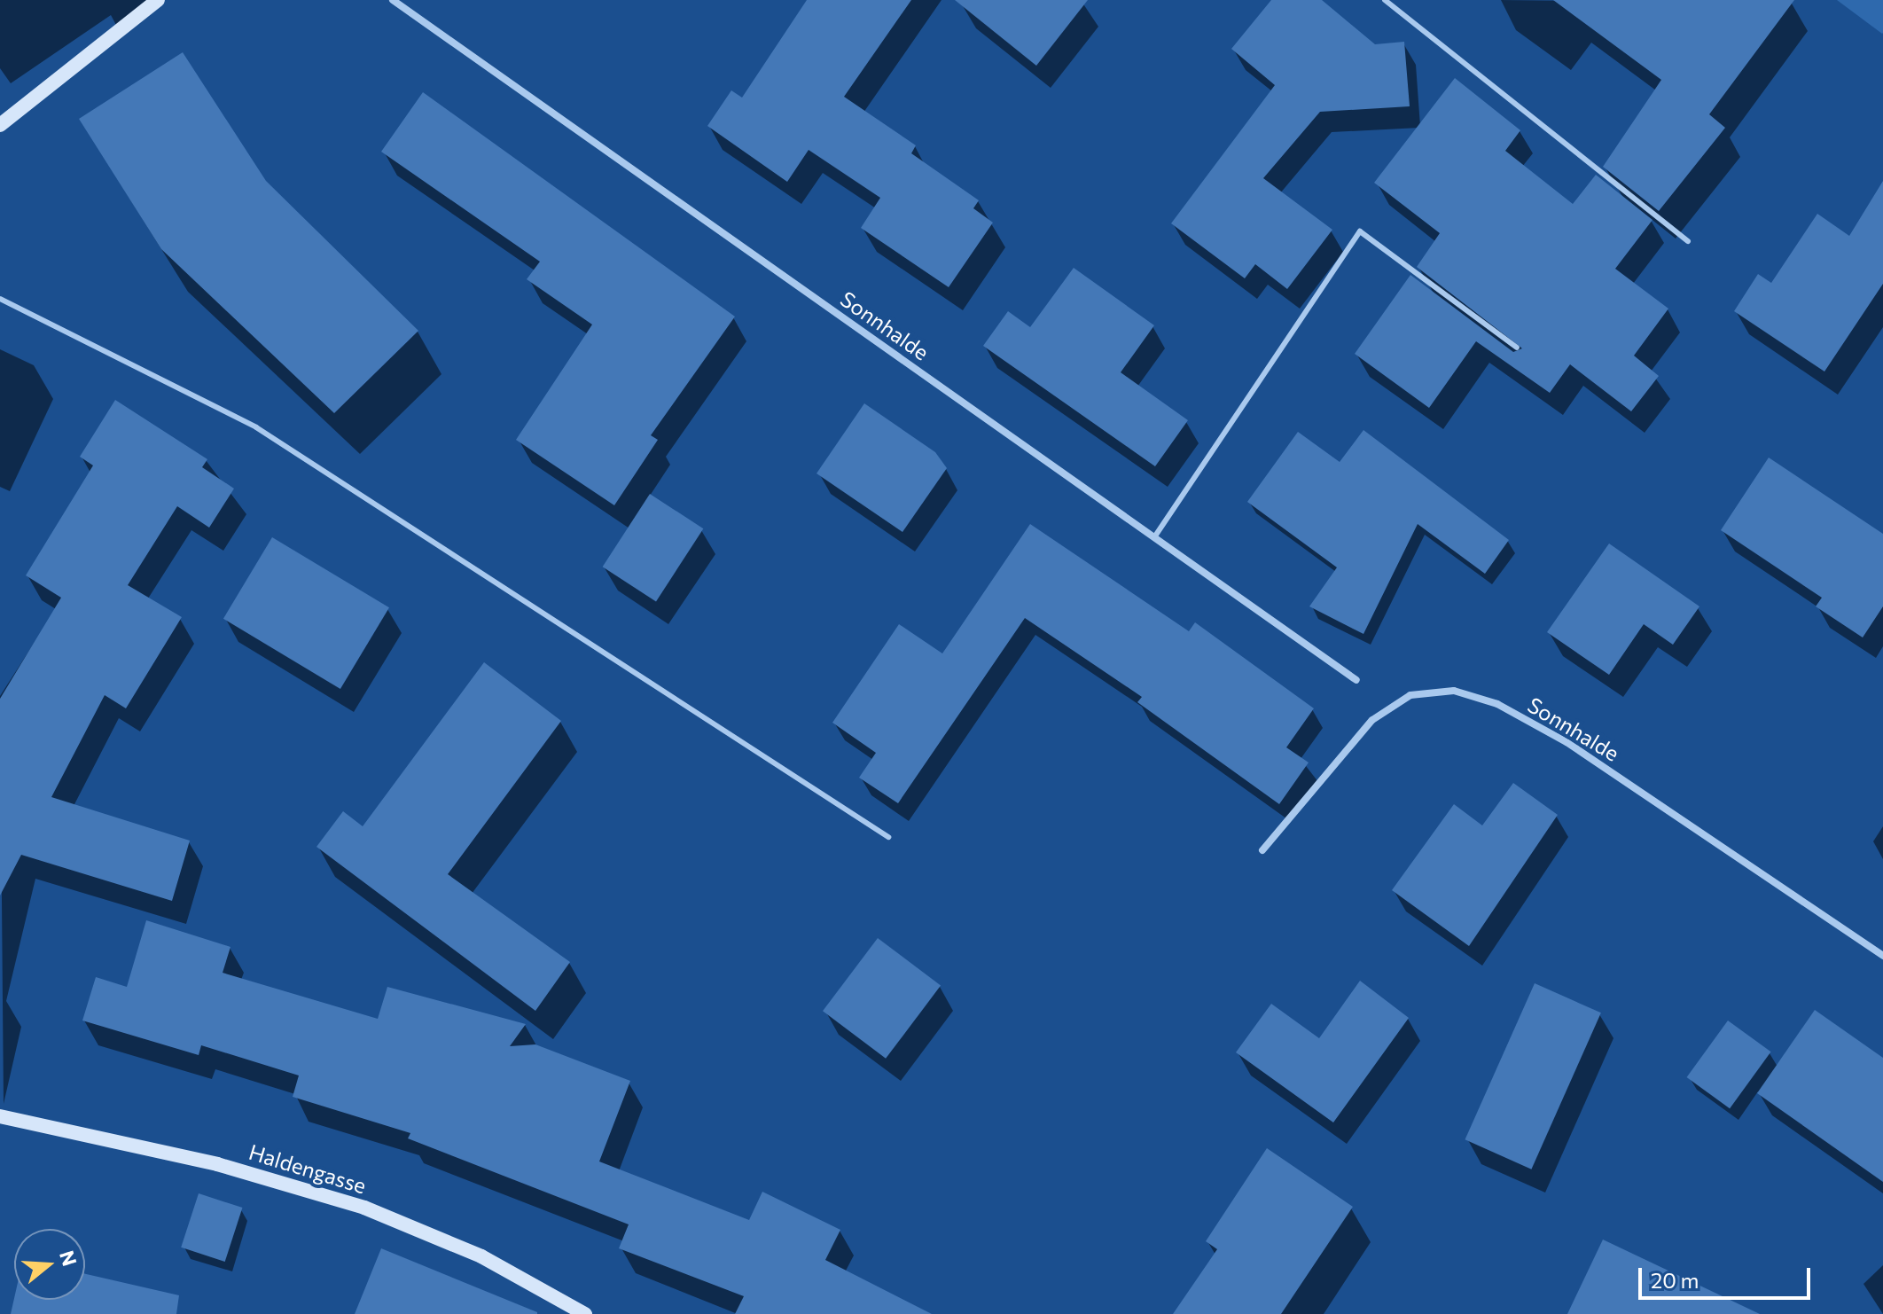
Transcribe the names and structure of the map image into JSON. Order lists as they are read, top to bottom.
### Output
{
  "streets": {
    "street": ["Sonnhalde", "Haldengasse"]
  },
  "scale_bar": "20 m",
  "north": "right"
}
